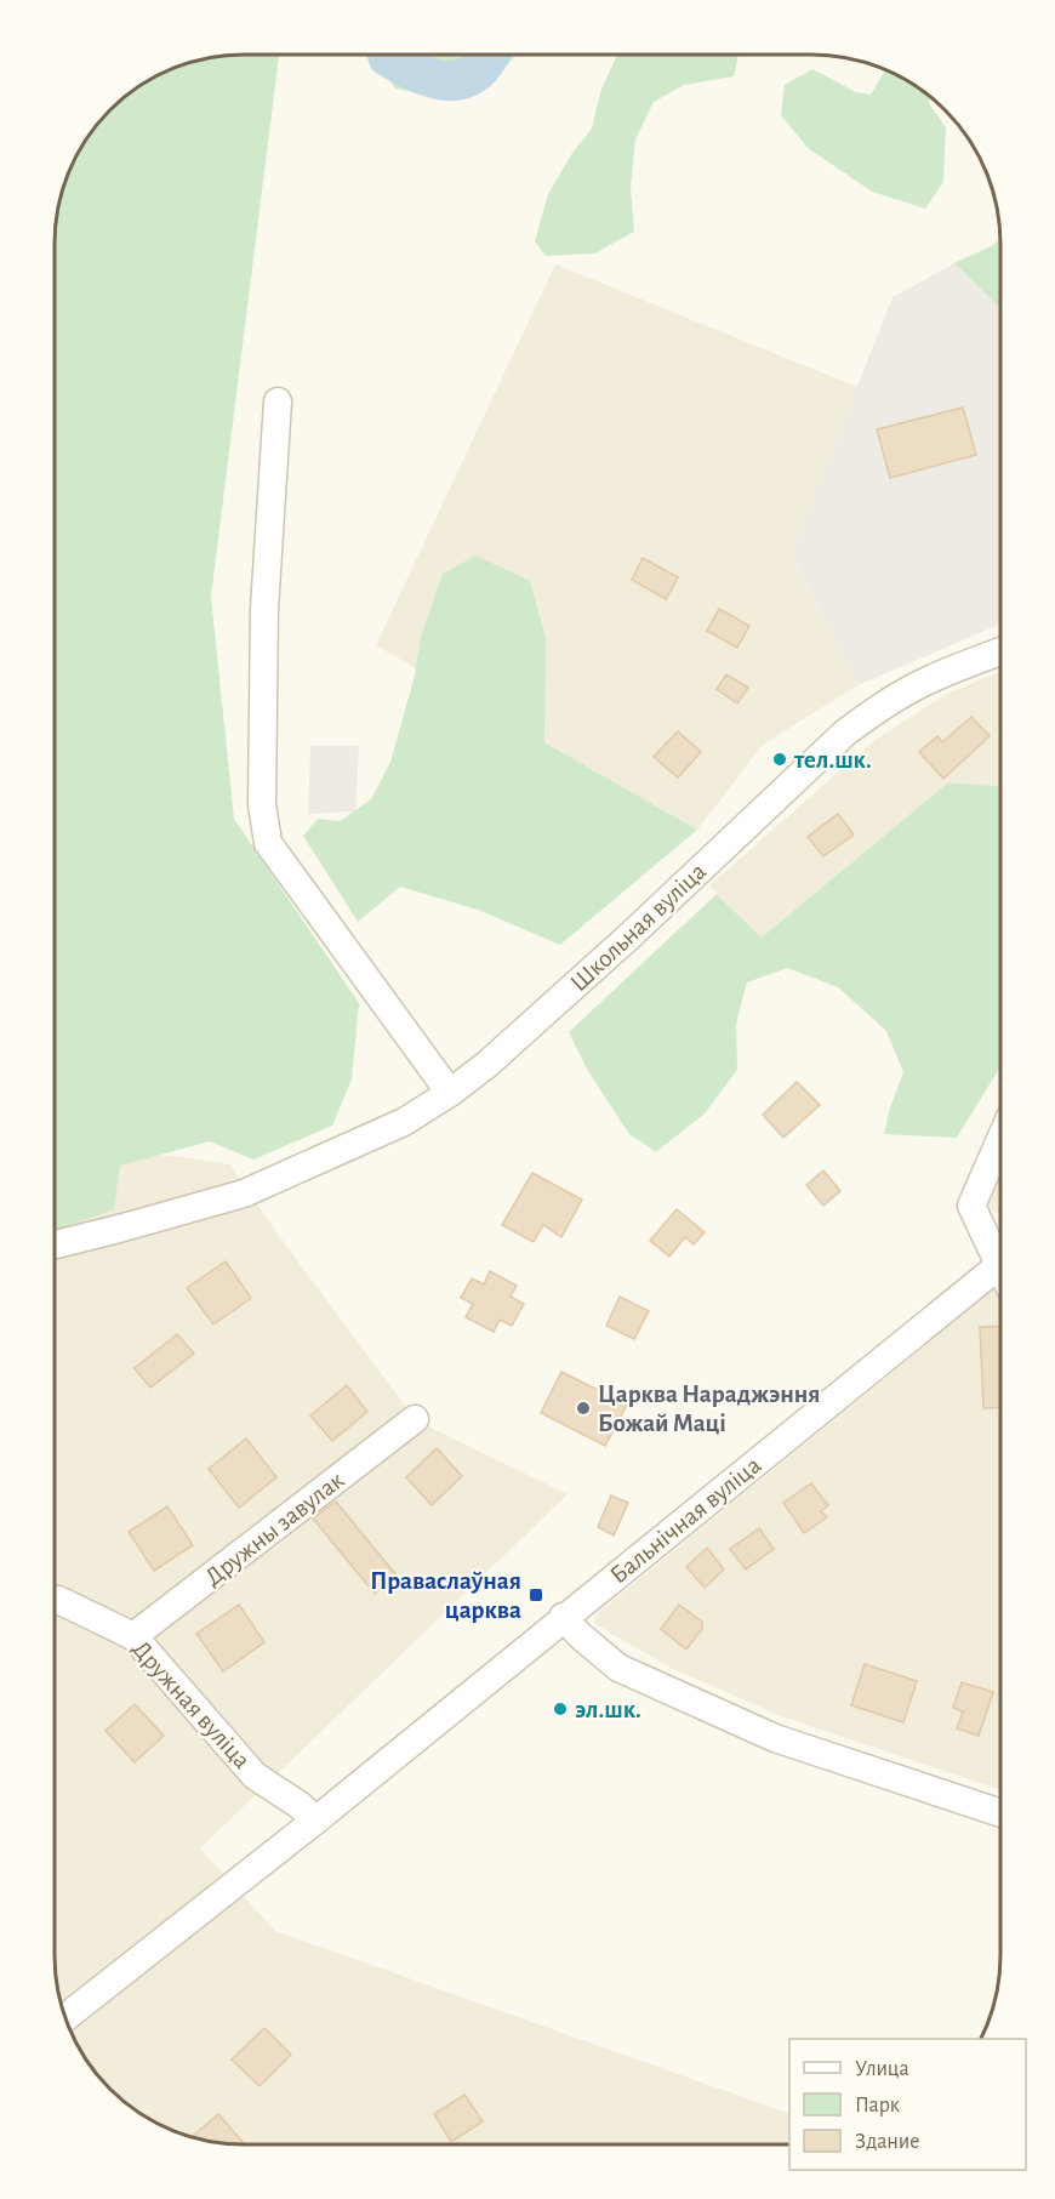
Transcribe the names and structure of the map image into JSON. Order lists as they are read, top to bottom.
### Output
{
  "streets": {
    "street": [
      "Школьная вуліца",
      "Бальнічная вуліца",
      "Дружны завулак",
      "Дружная вуліца"
    ]
  },
  "crossings": [
    ["Бальнічная вуліца", "Дружная вуліца"],
    ["Дружны завулак", "Дружная вуліца"]
  ],
  "places": {
    "other": ["тел.шк.", "Царква Нараджэння Божай Маці", "эл.шк."],
    "transit": ["Праваслаўная царква"]
  },
  "legend": ["Улица", "Парк", "Здание"]
}
